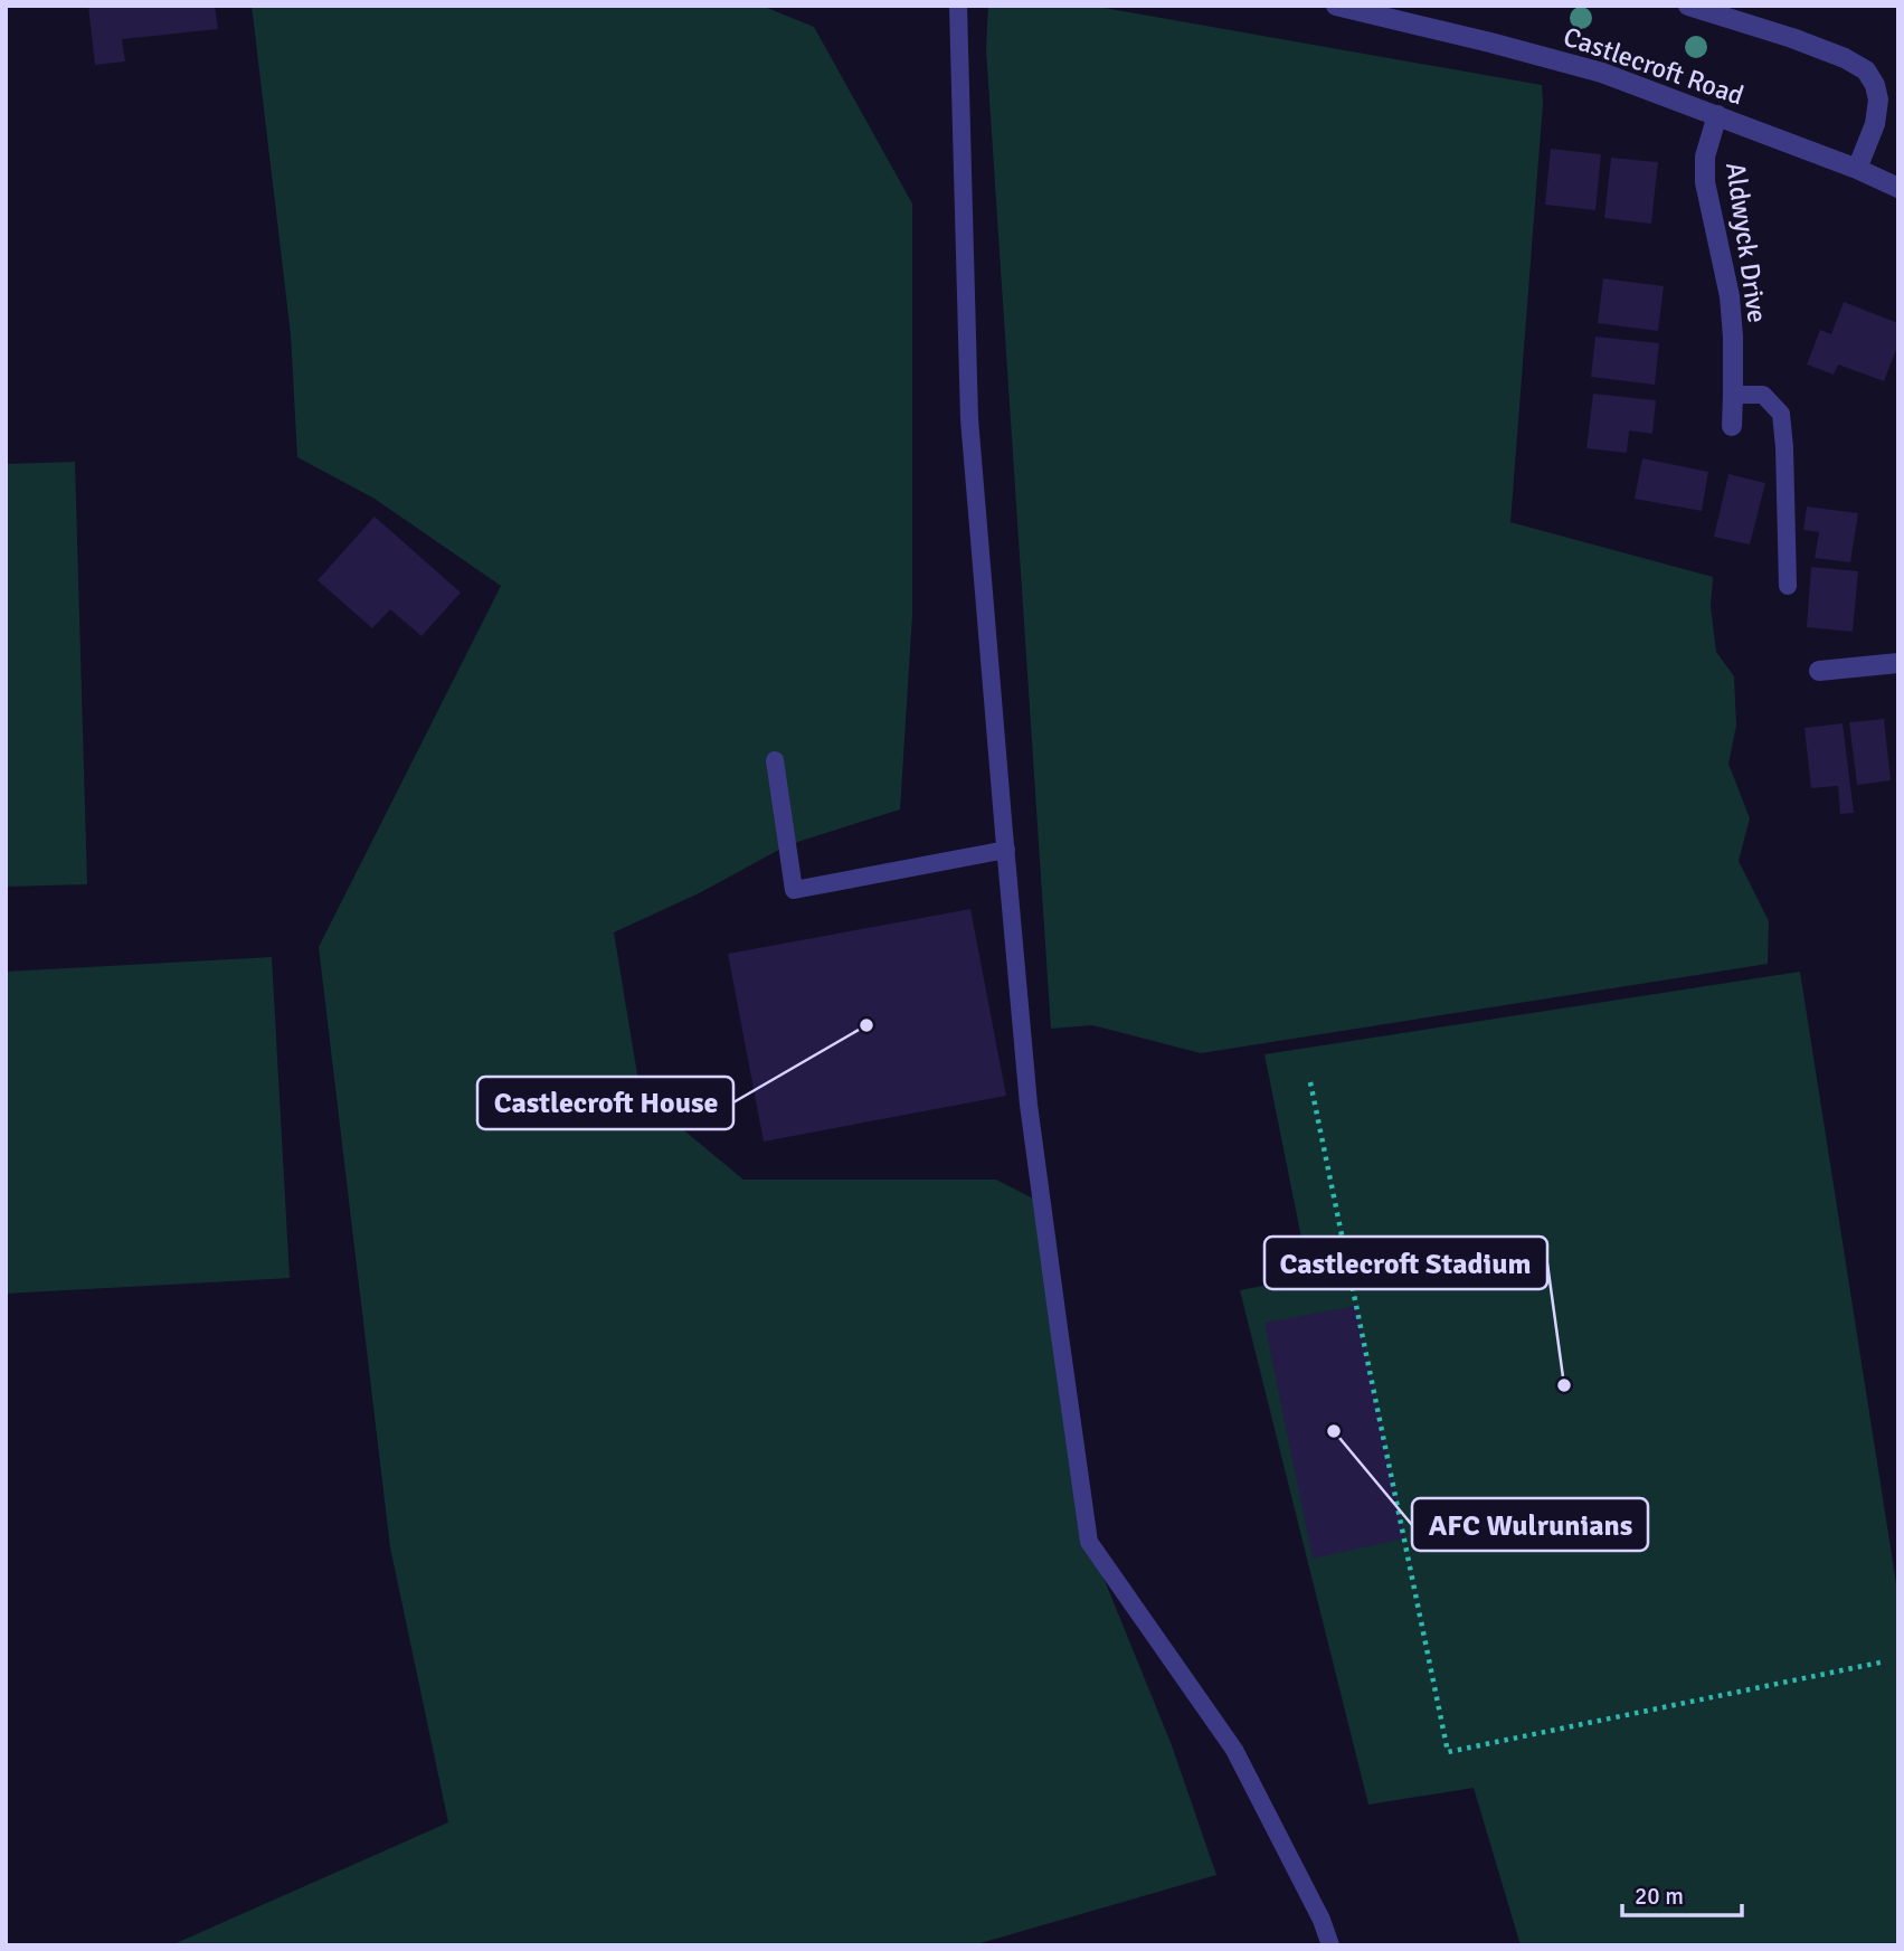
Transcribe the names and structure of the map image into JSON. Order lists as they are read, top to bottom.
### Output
{
  "streets": {
    "street": ["Castlecroft Road", "Aldwyck Drive"]
  },
  "crossings": [
    ["Castlecroft Road", "Aldwyck Drive"]
  ],
  "places": ["Castlecroft House", "Castlecroft Stadium", "AFC Wulrunians"],
  "scale_bar": "20 m"
}
